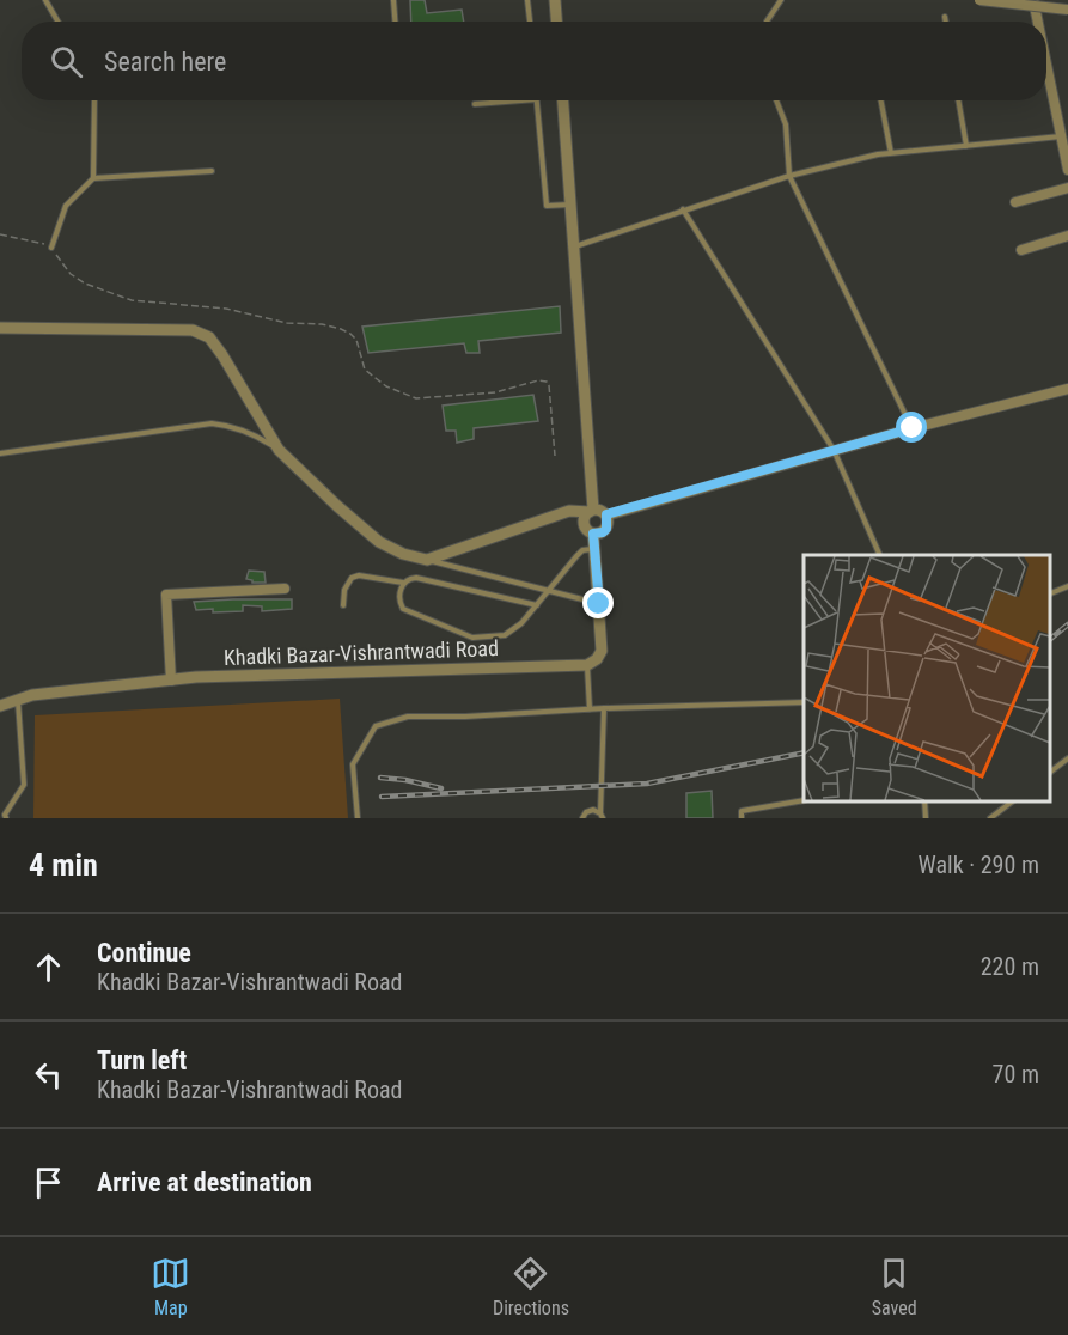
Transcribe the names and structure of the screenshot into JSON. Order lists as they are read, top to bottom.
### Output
{
  "streets": {
    "street": ["Khadki Bazar-Vishrantwadi Road"]
  },
  "page": {
    "search": "Search here",
    "heading": ["4 min", "Walk · 290 m"],
    "list": [
      ["Continue", "Khadki Bazar-Vishrantwadi Road", "220 m"],
      ["Turn left", "Khadki Bazar-Vishrantwadi Road", "70 m"],
      "Arrive at destination"
    ],
    "nav": ["Map", "Directions", "Saved"]
  }
}
